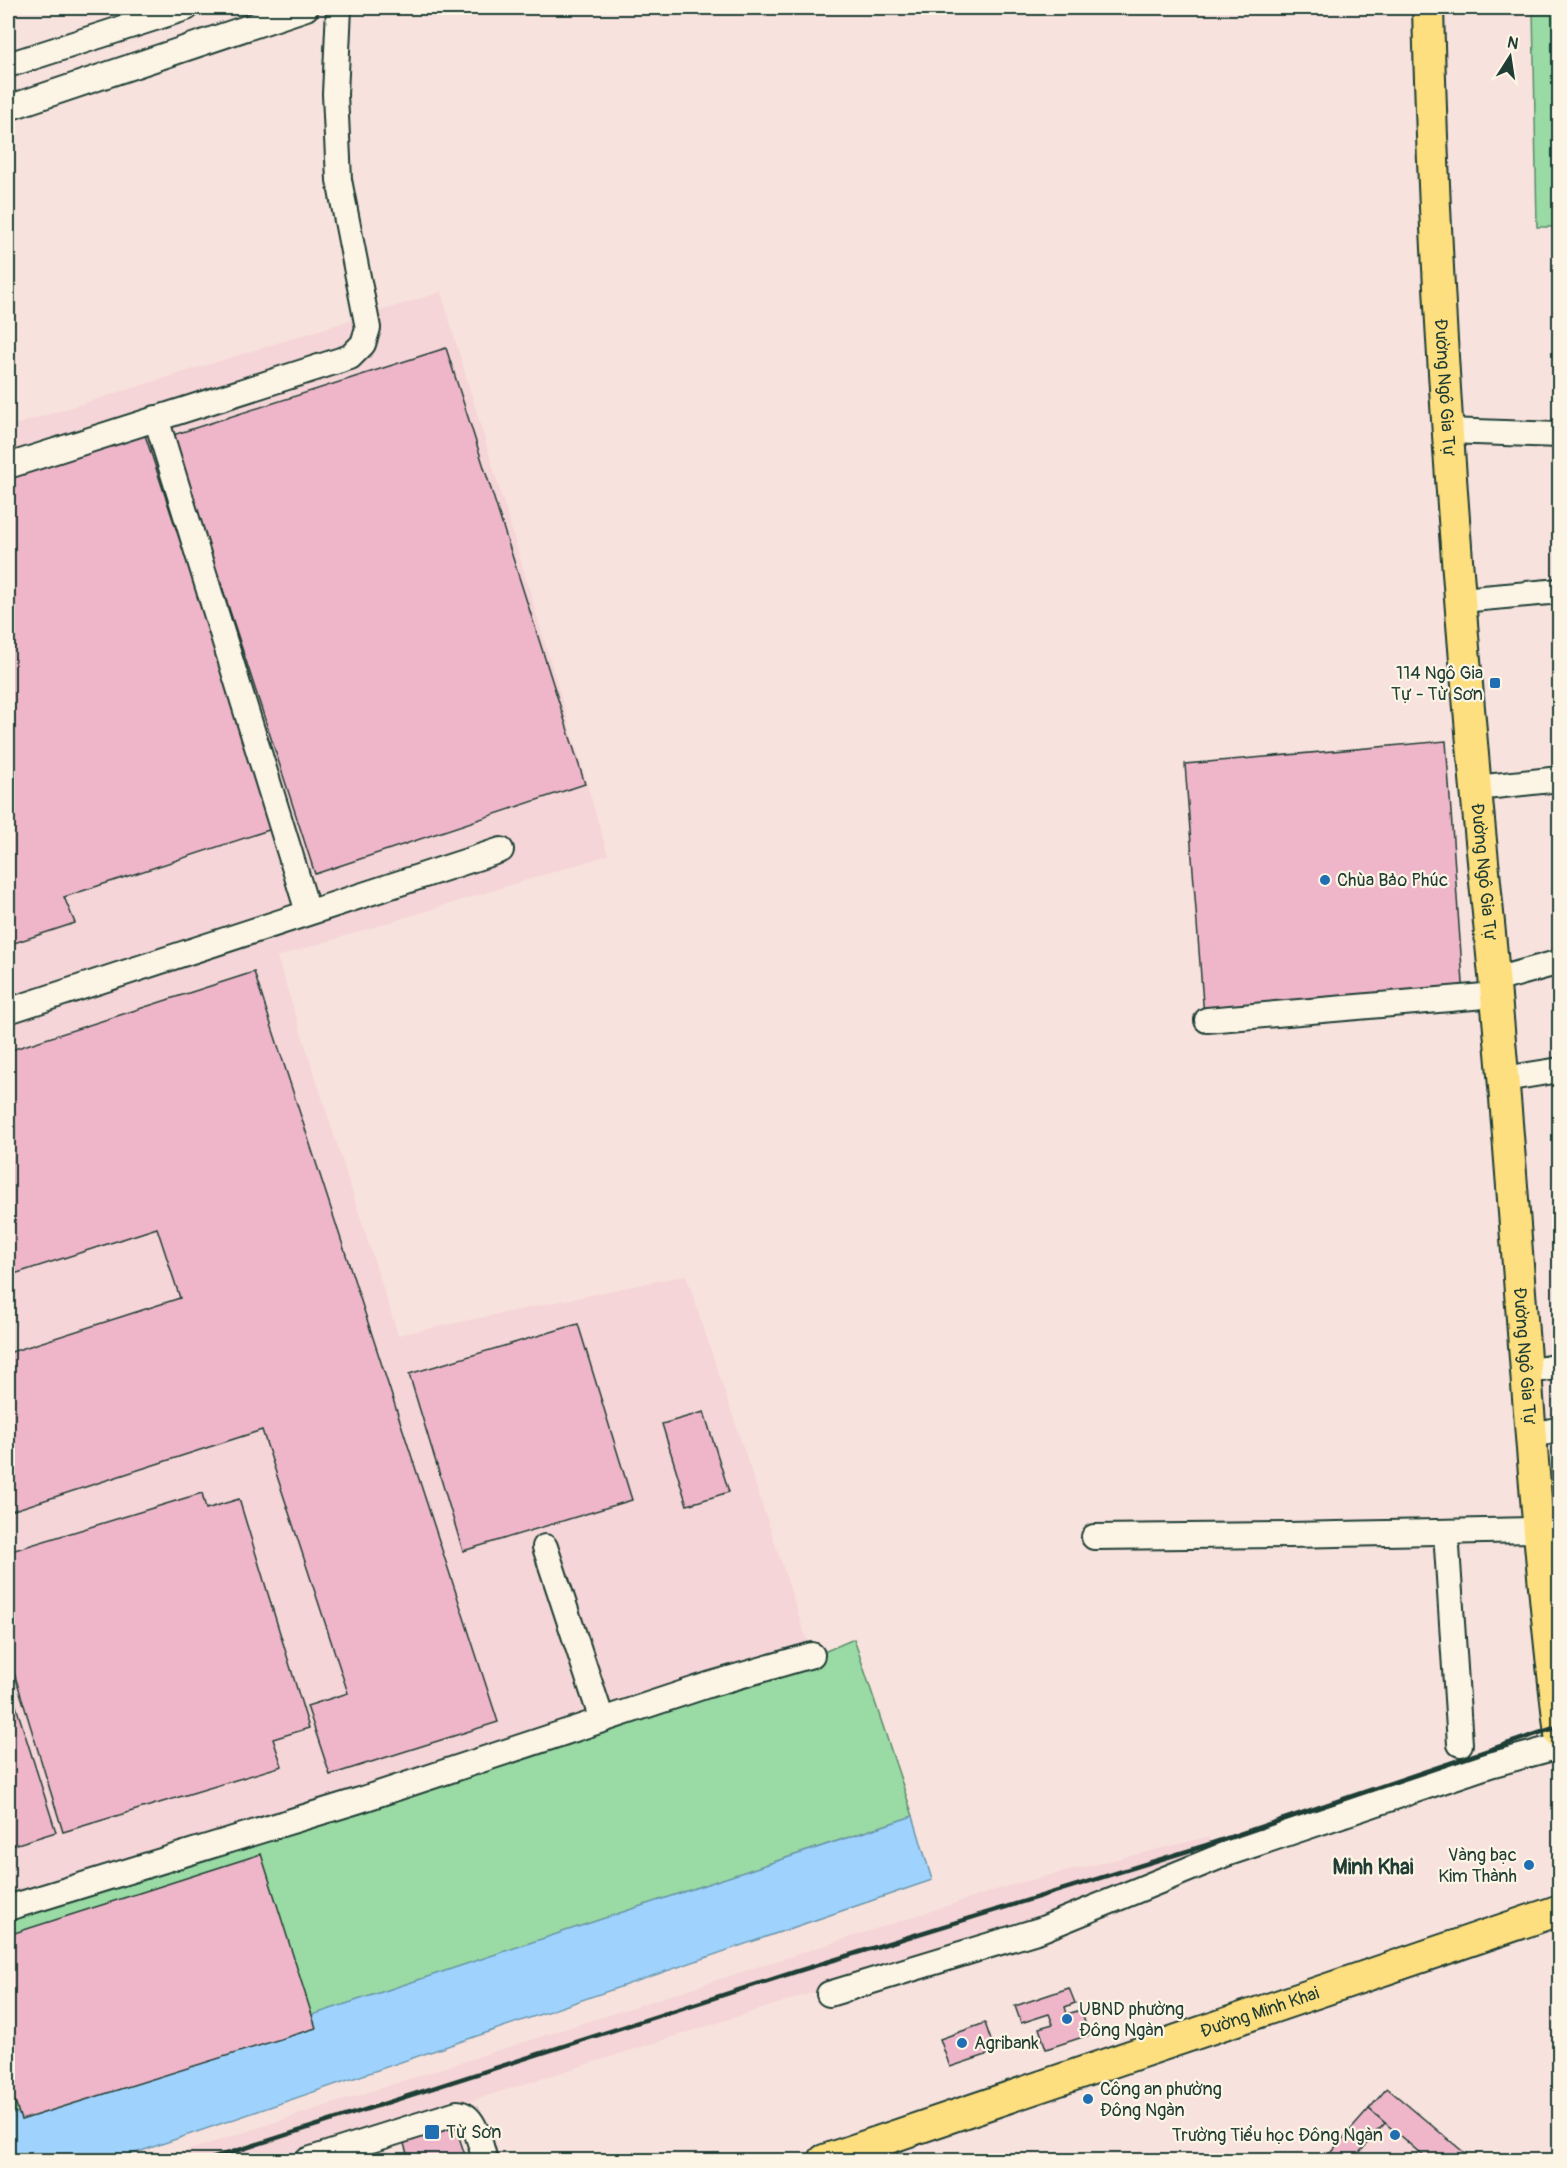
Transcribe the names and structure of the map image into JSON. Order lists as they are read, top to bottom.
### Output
{
  "streets": {
    "main road": ["Đường Ngô Gia Tự", "Đường Minh Khai"]
  },
  "districts": ["Minh Khai"],
  "places": {
    "transit": ["114 Ngô Gia Tự - Từ Sơn", "Từ Sơn"],
    "other": [
      "Chùa Bảo Phúc",
      "Vàng bạc Kim Thành",
      "UBND phường Đông Ngàn",
      "Agribank",
      "Công an phường Đông Ngàn",
      "Trường Tiểu học Đông Ngàn"
    ]
  },
  "north": "top"
}
